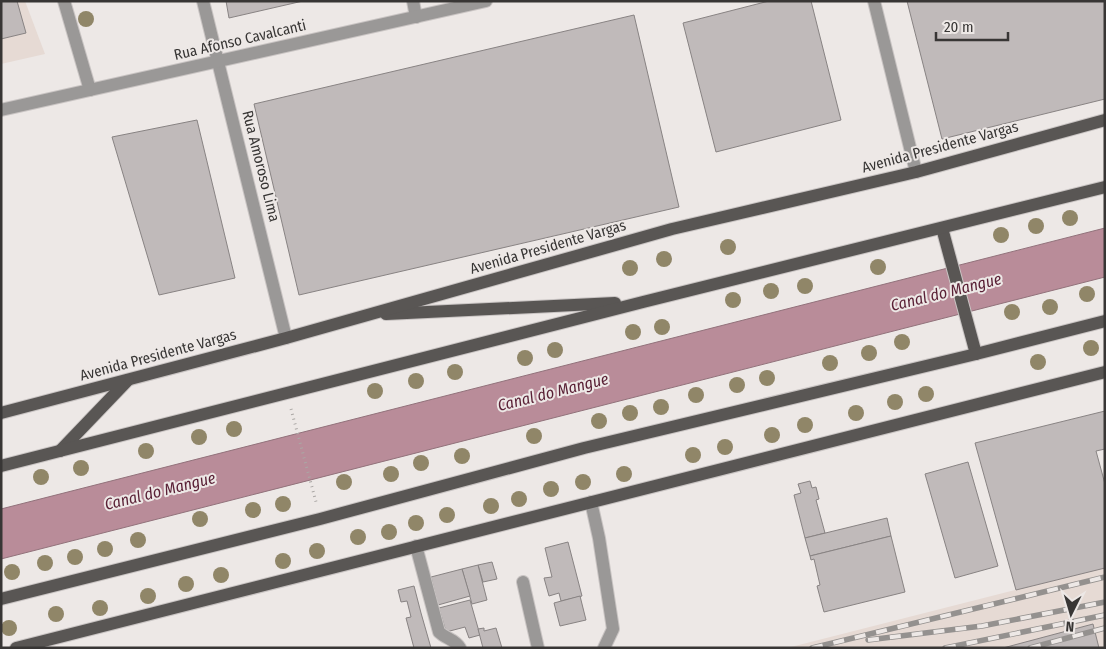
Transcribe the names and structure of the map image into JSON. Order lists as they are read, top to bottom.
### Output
{
  "streets": {
    "main road": ["Avenida Presidente Vargas"],
    "street": ["Rua Afonso Cavalcanti", "Rua Amoroso Lima"]
  },
  "crossings": [
    ["Rua Afonso Cavalcanti", "Rua Amoroso Lima"],
    ["Avenida Presidente Vargas", "Rua Amoroso Lima"]
  ],
  "water": ["Canal do Mangue"],
  "scale_bar": "20 m",
  "north": "bottom"
}
